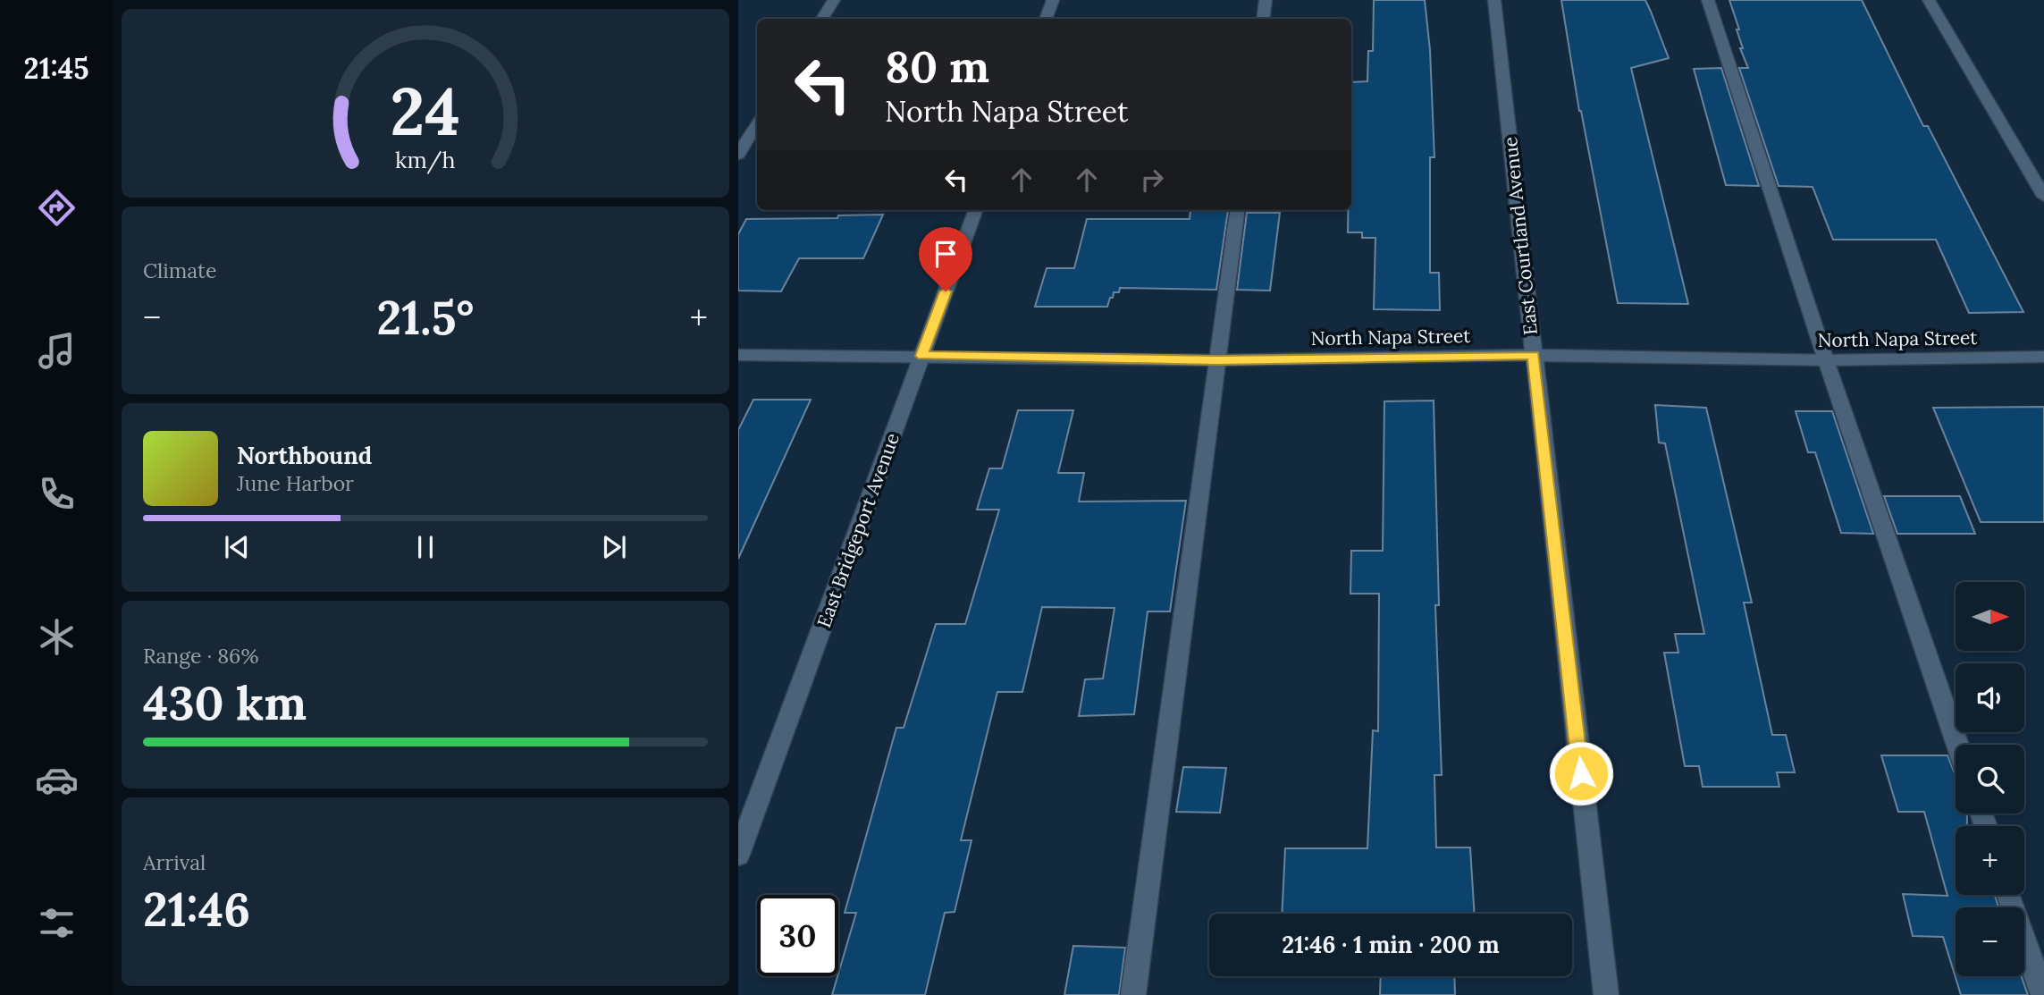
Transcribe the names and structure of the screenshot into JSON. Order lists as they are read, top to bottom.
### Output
{
  "streets": {
    "street": ["East Courtland Avenue", "North Napa Street", "East Bridgeport Avenue"]
  },
  "crossings": [
    ["East Courtland Avenue", "North Napa Street"],
    ["North Napa Street", "East Bridgeport Avenue"]
  ],
  "north": "right",
  "page": {
    "tabs": "21:45",
    "turn": ["80 m", "North Napa Street"],
    "tile": [
      "Climate",
      ["Range · 86%", "430 km"],
      ["Arrival", "21:46"]
    ],
    "heat": ["−", "21.5°", "+"],
    "song": ["Northbound", "June Harbor"],
    "map_buttons": ["+", "−"],
    "limit": "30",
    "trip": "21:46 · 1 min · 200 m",
    "gauge": ["24", "km/h"]
  }
}
